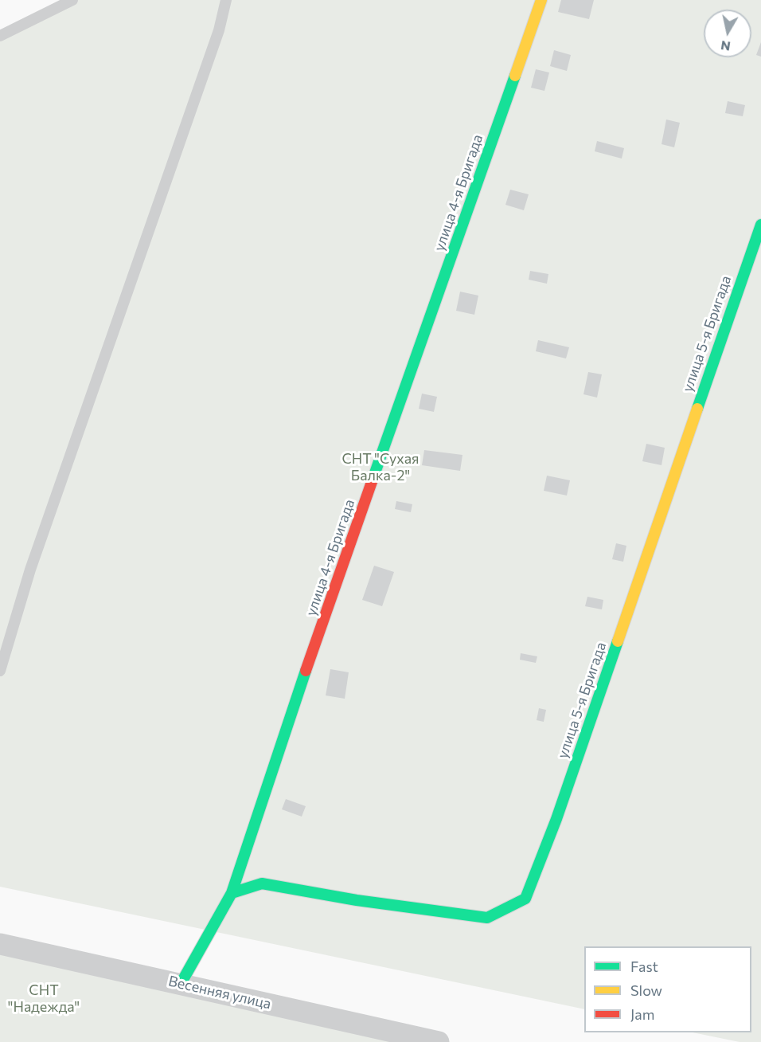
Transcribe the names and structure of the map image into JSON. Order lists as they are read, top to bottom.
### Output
{
  "streets": {
    "street": ["улица 4-я Бригада", "улица 5-я Бригада", "Весенняя улица"]
  },
  "crossings": [
    ["улица 4-я Бригада", "улица 5-я Бригада"],
    ["улица 4-я Бригада", "Весенняя улица"]
  ],
  "parks": ["СНТ \"Сухая Балка-2\"", "СНТ \"Надежда\""],
  "legend": ["Fast", "Slow", "Jam"],
  "north": "bottom"
}
